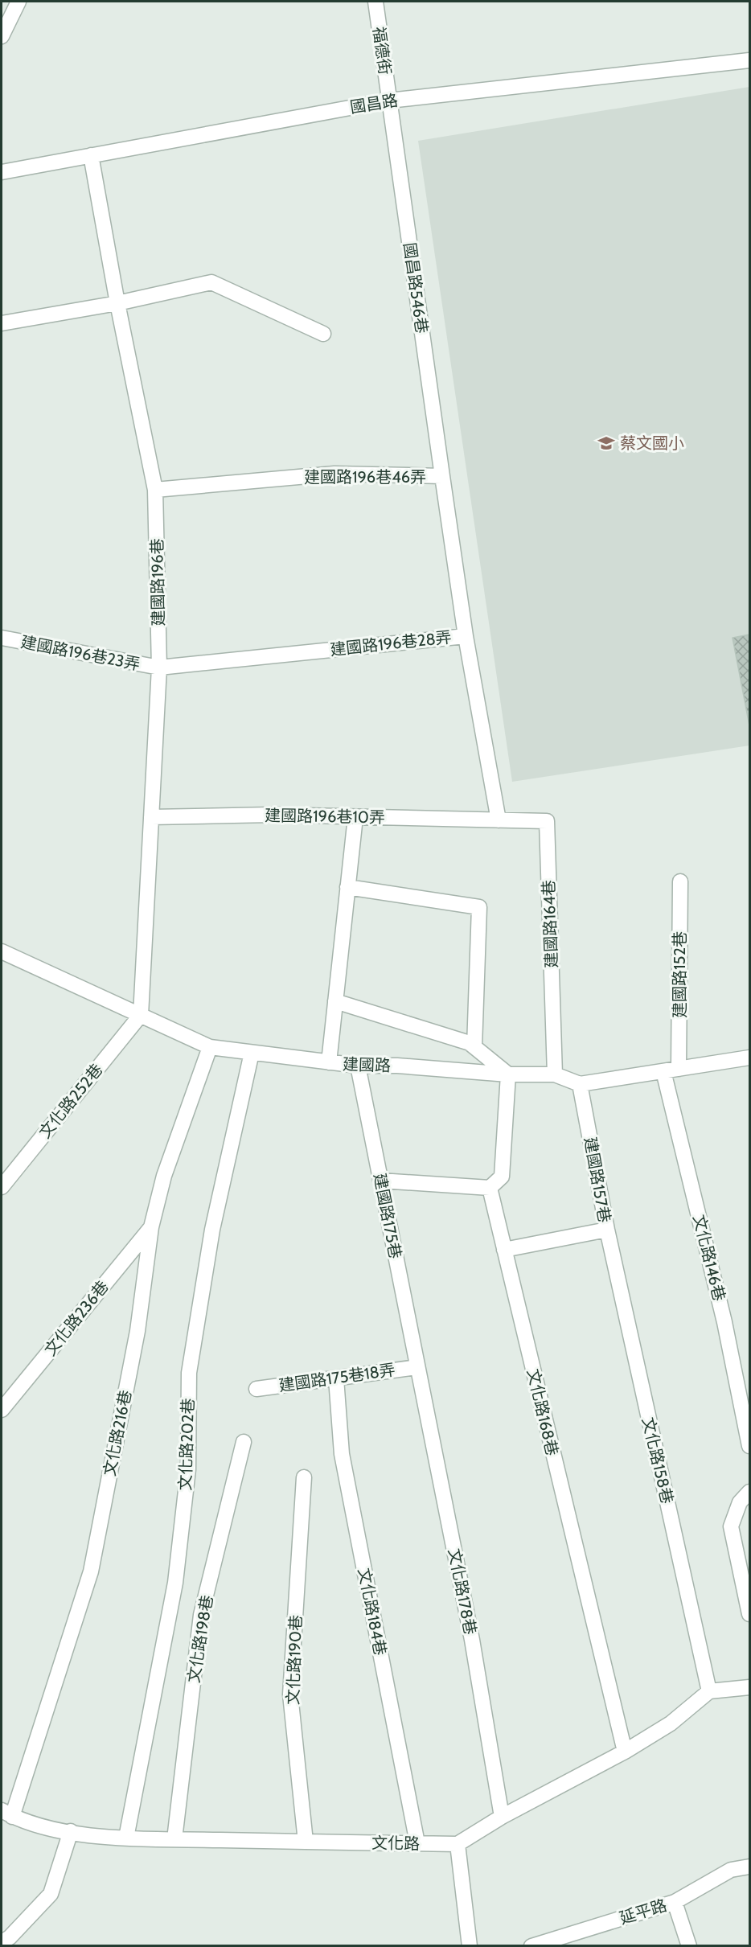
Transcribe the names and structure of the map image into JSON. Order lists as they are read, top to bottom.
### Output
{
  "streets": {
    "street": [
      "福德街",
      "國昌路",
      "國昌路546巷",
      "建國路196巷46弄",
      "建國路196巷",
      "建國路196巷28弄",
      "建國路196巷23弄",
      "建國路196巷10弄",
      "建國路164巷",
      "建國路152巷",
      "建國路",
      "文化路252巷",
      "建國路157巷",
      "建國路175巷",
      "文化路146巷",
      "文化路236巷",
      "建國路175巷18弄",
      "文化路168巷",
      "文化路216巷",
      "文化路202巷",
      "文化路158巷",
      "文化路178巷",
      "文化路184巷",
      "文化路198巷",
      "文化路190巷",
      "文化路",
      "延平路"
    ]
  },
  "crossings": [
    ["福德街", "國昌路"],
    ["福德街", "國昌路546巷"],
    ["國昌路", "國昌路546巷"],
    ["國昌路", "建國路196巷"],
    ["國昌路546巷", "建國路196巷46弄"],
    ["建國路196巷46弄", "建國路196巷"],
    ["建國路196巷46弄", "建國路196巷28弄"],
    ["建國路196巷", "建國路196巷28弄"],
    ["建國路196巷", "建國路196巷23弄"],
    ["建國路196巷", "建國路196巷10弄"],
    ["建國路196巷", "建國路"],
    ["建國路196巷", "文化路252巷"],
    ["建國路196巷28弄", "建國路196巷23弄"],
    ["建國路196巷28弄", "建國路196巷10弄"],
    ["建國路196巷28弄", "建國路164巷"],
    ["建國路196巷10弄", "建國路164巷"],
    ["建國路164巷", "建國路"],
    ["建國路152巷", "建國路"],
    ["建國路", "文化路252巷"],
    ["建國路", "建國路157巷"],
    ["建國路", "建國路175巷"],
    ["建國路", "文化路146巷"],
    ["建國路", "文化路216巷"],
    ["建國路", "文化路202巷"],
    ["建國路157巷", "文化路168巷"],
    ["建國路157巷", "文化路158巷"],
    ["建國路175巷", "建國路175巷18弄"],
    ["建國路175巷", "文化路178巷"],
    ["文化路236巷", "文化路216巷"],
    ["建國路175巷18弄", "文化路178巷"],
    ["建國路175巷18弄", "文化路184巷"],
    ["文化路216巷", "文化路"],
    ["文化路202巷", "文化路"],
    ["文化路184巷", "文化路"],
    ["文化路198巷", "文化路"],
    ["文化路190巷", "文化路"]
  ],
  "places": {
    "school or university": ["蔡文國小"]
  }
}
